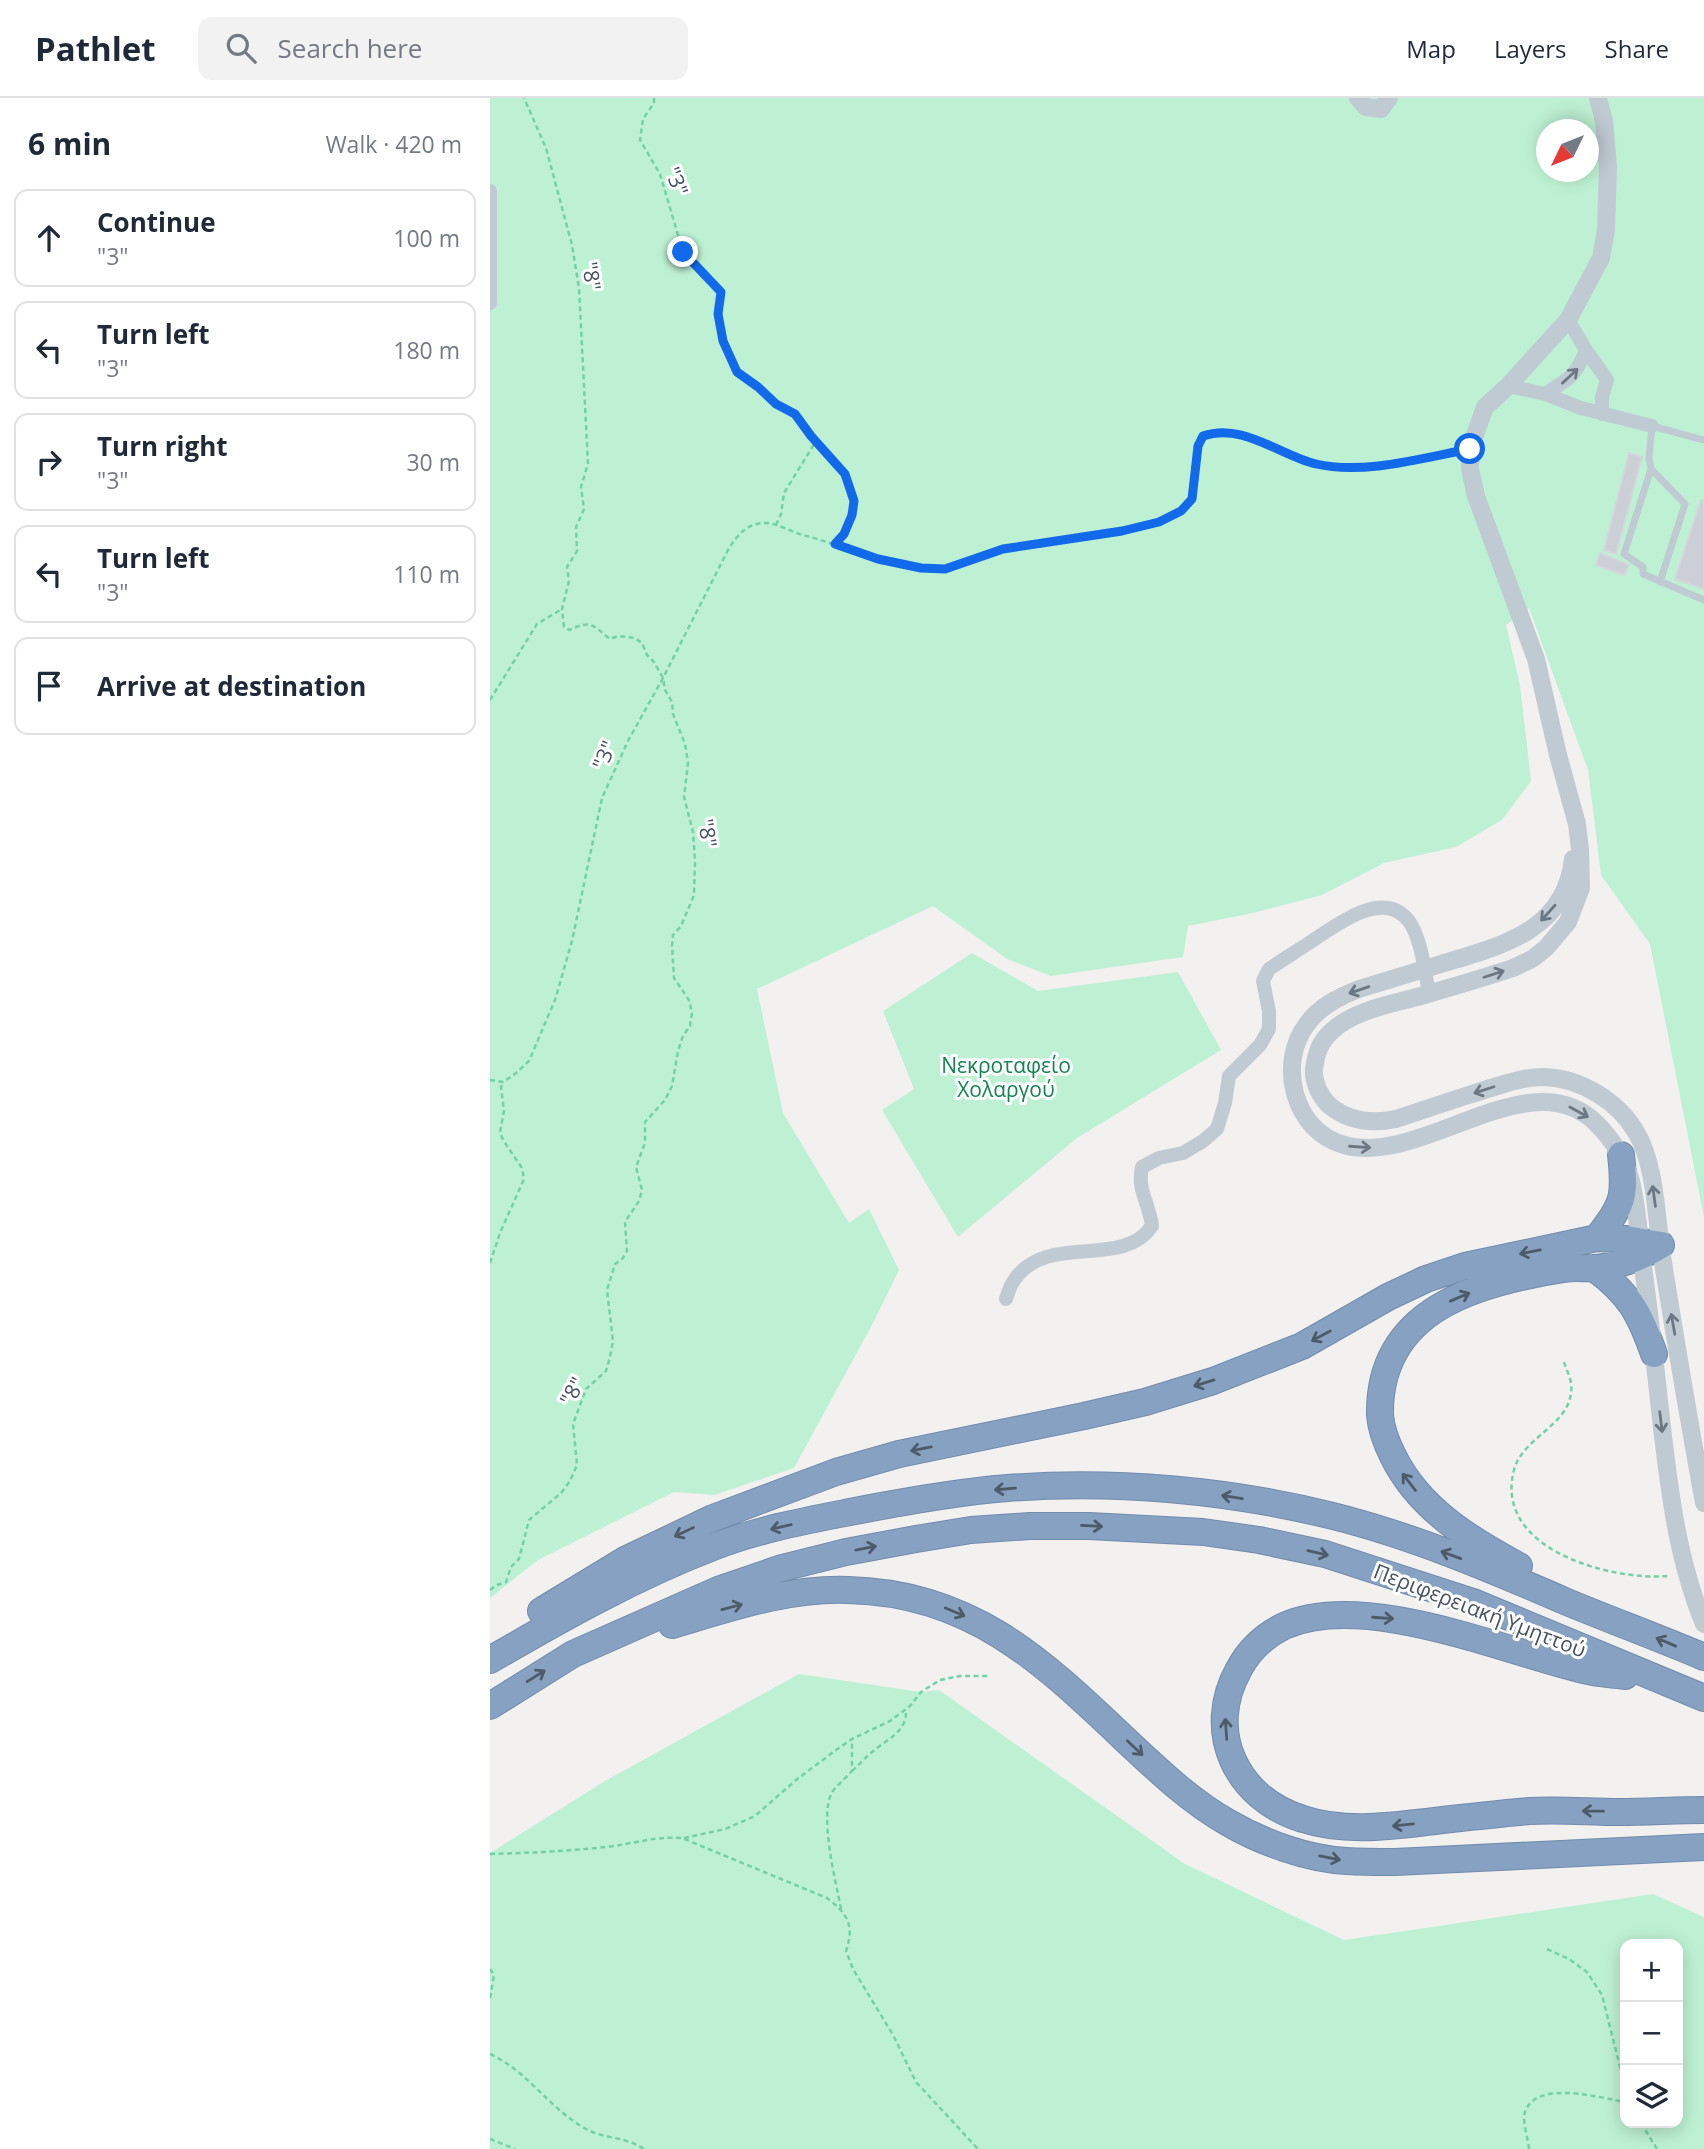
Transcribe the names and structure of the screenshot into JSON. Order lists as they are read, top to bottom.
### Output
{
  "streets": {
    "highway": ["Περιφερειακή Υμηττού"],
    "path": ["\"3\"", "\"8\""]
  },
  "crossings": [
    ["\"3\"", "\"8\""]
  ],
  "parks": ["Νεκροταφείο Χολαργού"],
  "north": "bottom left",
  "page": {
    "header": "Pathlet",
    "search": "Search here",
    "nav": ["Map", "Layers", "Share"],
    "heading": ["6 min", "Walk · 420 m"],
    "list": [
      ["Continue", "\"3\"", "100 m"],
      ["Turn left", "\"3\"", "180 m"],
      ["Turn right", "\"3\"", "30 m"],
      ["Turn left", "\"3\"", "110 m"],
      "Arrive at destination"
    ],
    "map_buttons": ["+", "−"]
  }
}
